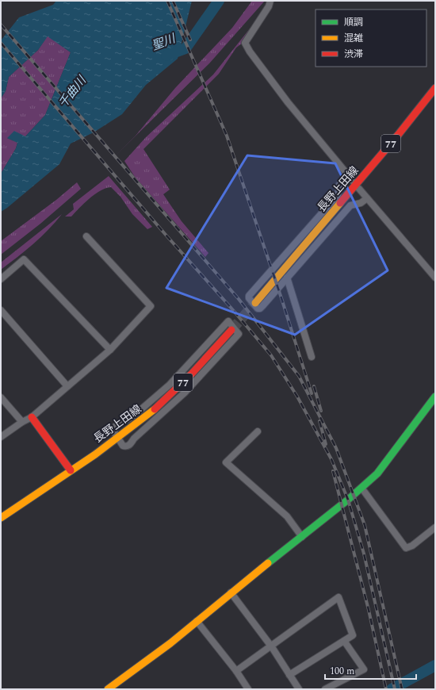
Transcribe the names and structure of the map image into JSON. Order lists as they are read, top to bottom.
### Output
{
  "streets": {
    "main road": ["77", "長野上田線"]
  },
  "water": ["聖川", "千曲川"],
  "legend": ["順調", "混雑", "渋滞"],
  "scale_bar": "100 m"
}
